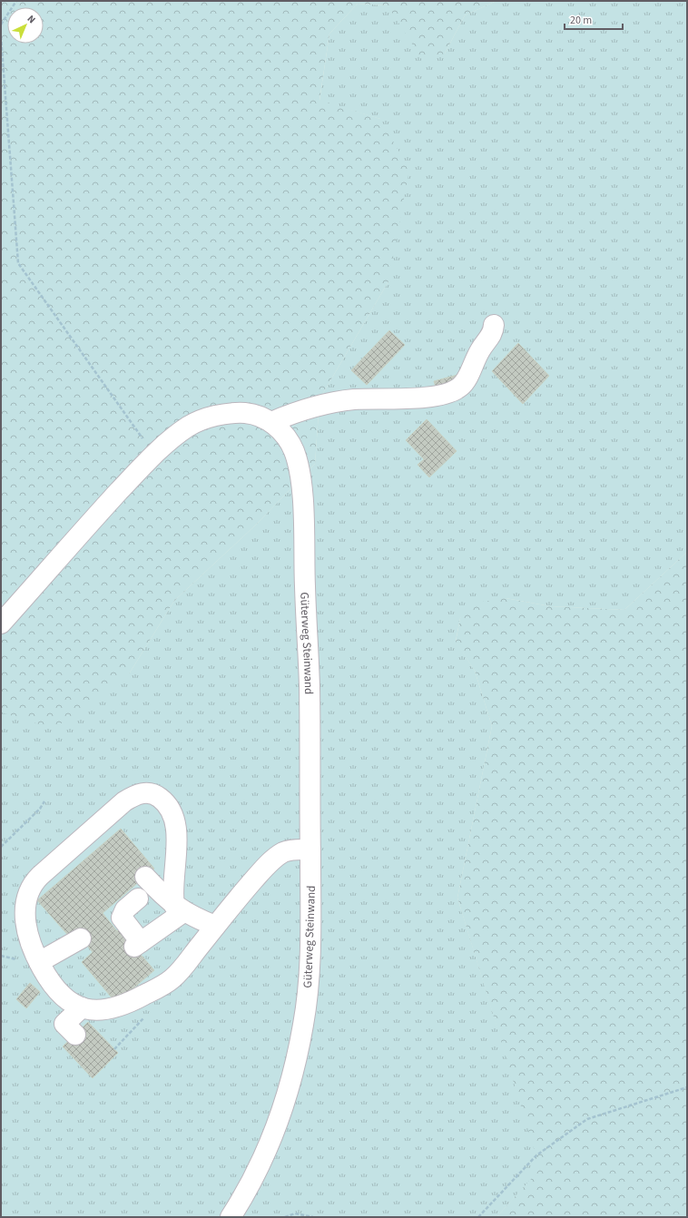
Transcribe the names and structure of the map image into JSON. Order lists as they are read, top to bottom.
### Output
{
  "streets": {
    "street": ["Güterweg Steinwand"]
  },
  "scale_bar": "20 m",
  "north": "top right"
}
